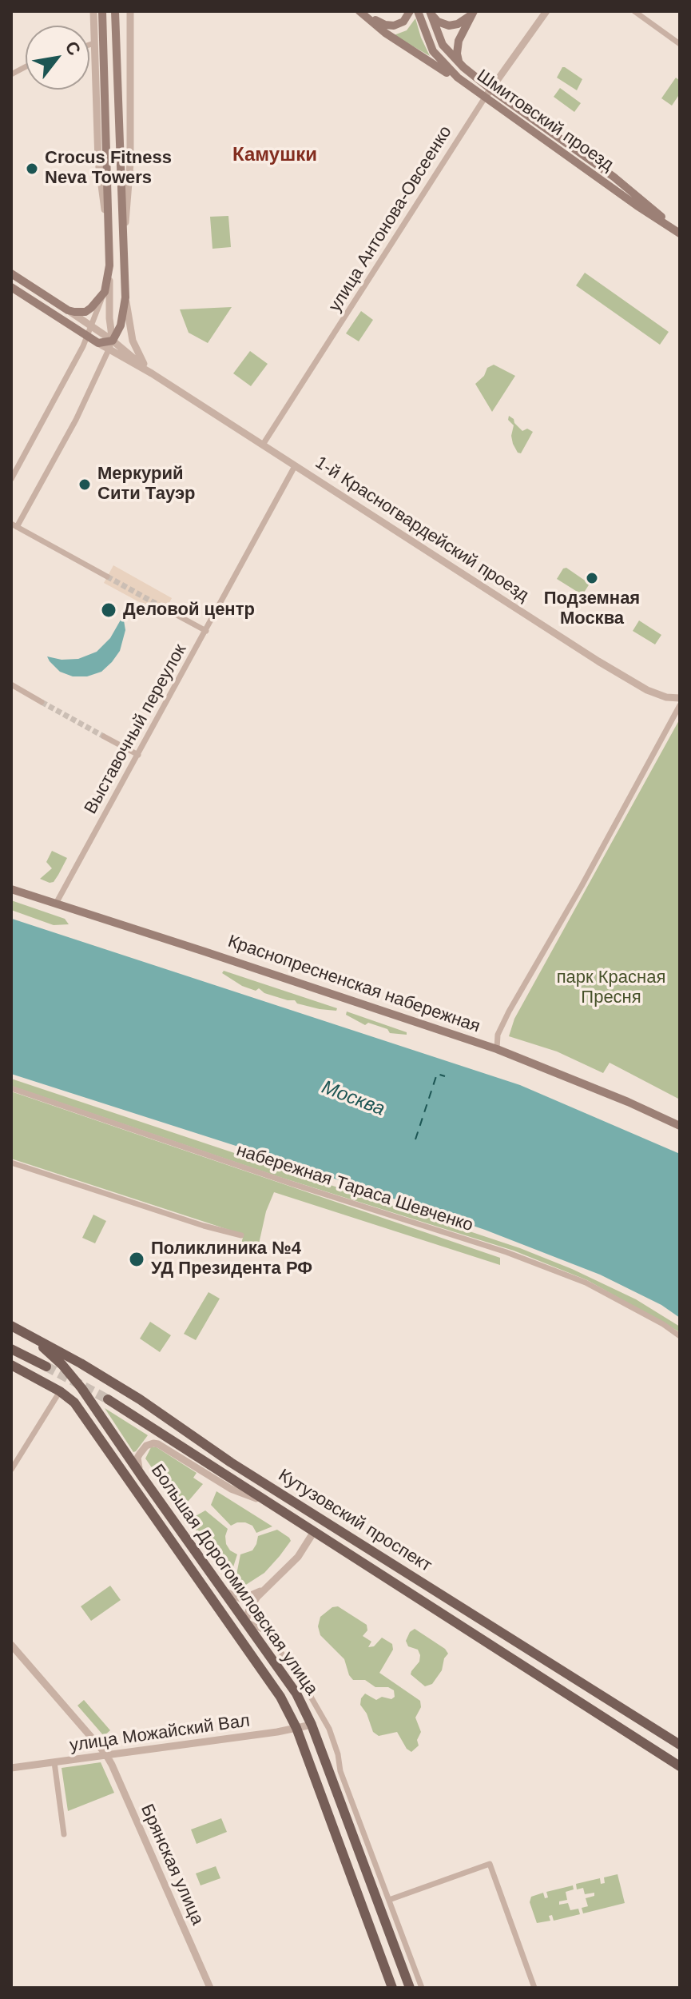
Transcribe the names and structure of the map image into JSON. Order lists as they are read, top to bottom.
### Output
{
  "streets": {
    "main road": [
      "Шмитовский проезд",
      "1-й Красногвардейский проезд",
      "Краснопресненская набережная",
      "Кутузовский проспект",
      "Большая Дорогомиловская улица"
    ],
    "street": [
      "улица Антонова-Овсеенко",
      "Выставочный переулок",
      "набережная Тараса Шевченко",
      "улица Можайский Вал",
      "Брянская улица"
    ]
  },
  "crossings": [
    ["Шмитовский проезд", "улица Антонова-Овсеенко"],
    ["улица Антонова-Овсеенко", "1-й Красногвардейский проезд"],
    ["1-й Красногвардейский проезд", "Выставочный переулок"],
    ["Выставочный переулок", "Краснопресненская набережная"],
    ["Кутузовский проспект", "Большая Дорогомиловская улица"],
    ["Большая Дорогомиловская улица", "улица Можайский Вал"],
    ["улица Можайский Вал", "Брянская улица"]
  ],
  "districts": ["Камушки"],
  "water": ["Москва"],
  "parks": ["парк Красная Пресня"],
  "places": [
    "Crocus Fitness Neva Towers",
    "Меркурий Сити Тауэр",
    "Подземная Москва",
    "Деловой центр",
    "Поликлиника №4 УД Президента РФ"
  ],
  "north": "top right"
}
